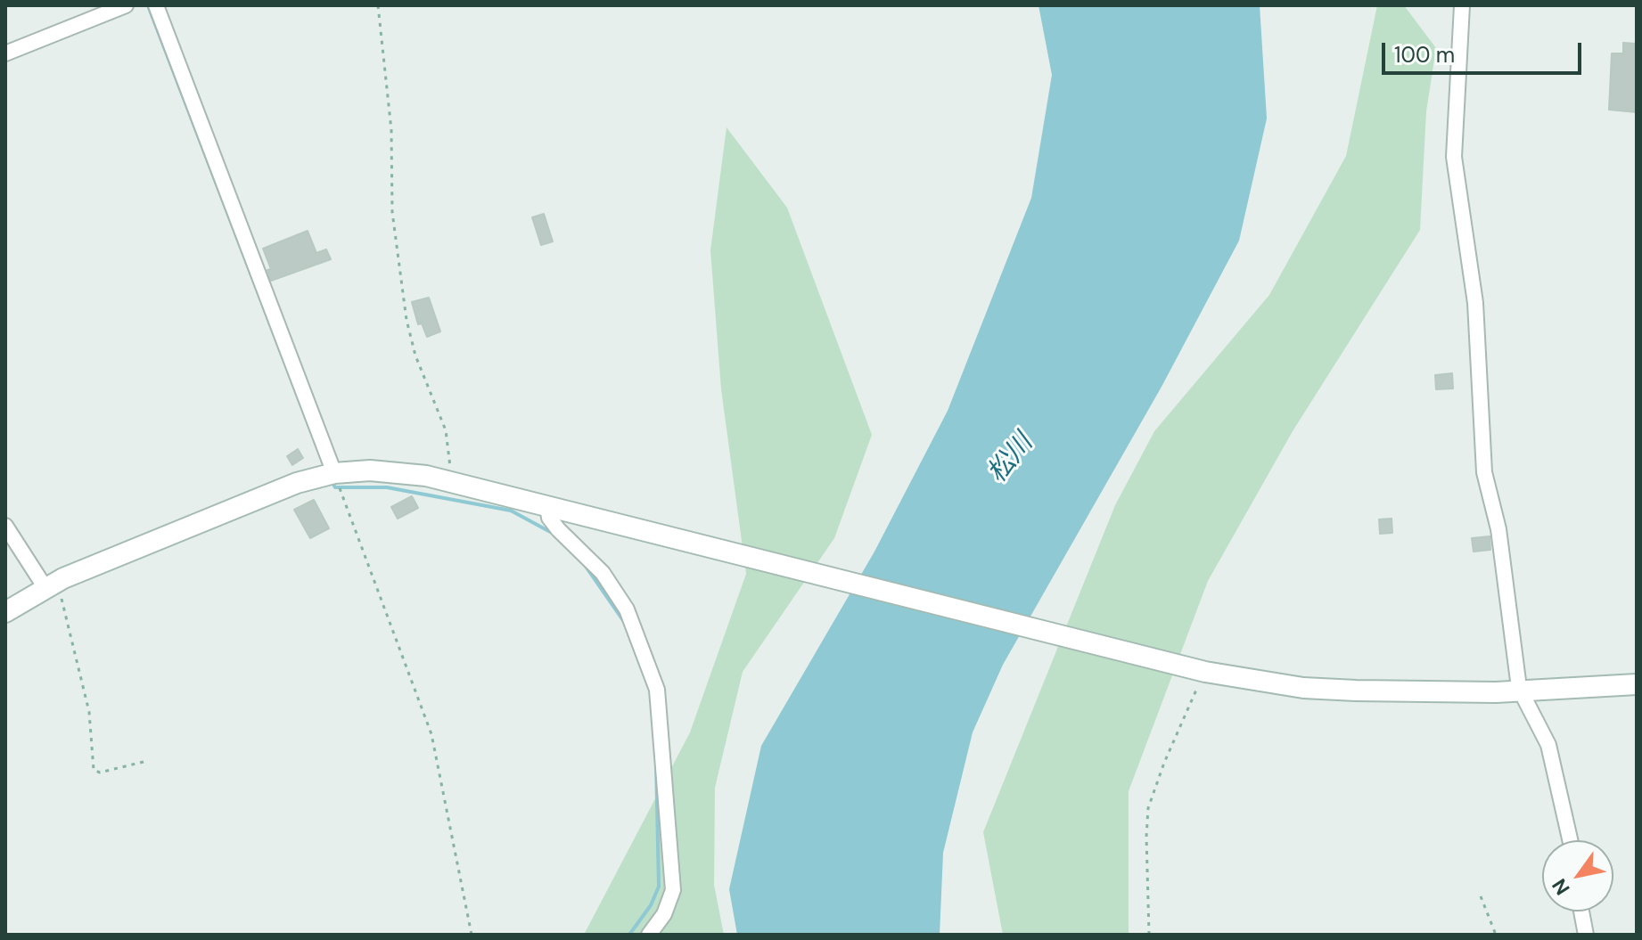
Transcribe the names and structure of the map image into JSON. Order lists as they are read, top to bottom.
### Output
{
  "water": ["松川"],
  "scale_bar": "100 m",
  "north": "bottom left"
}
